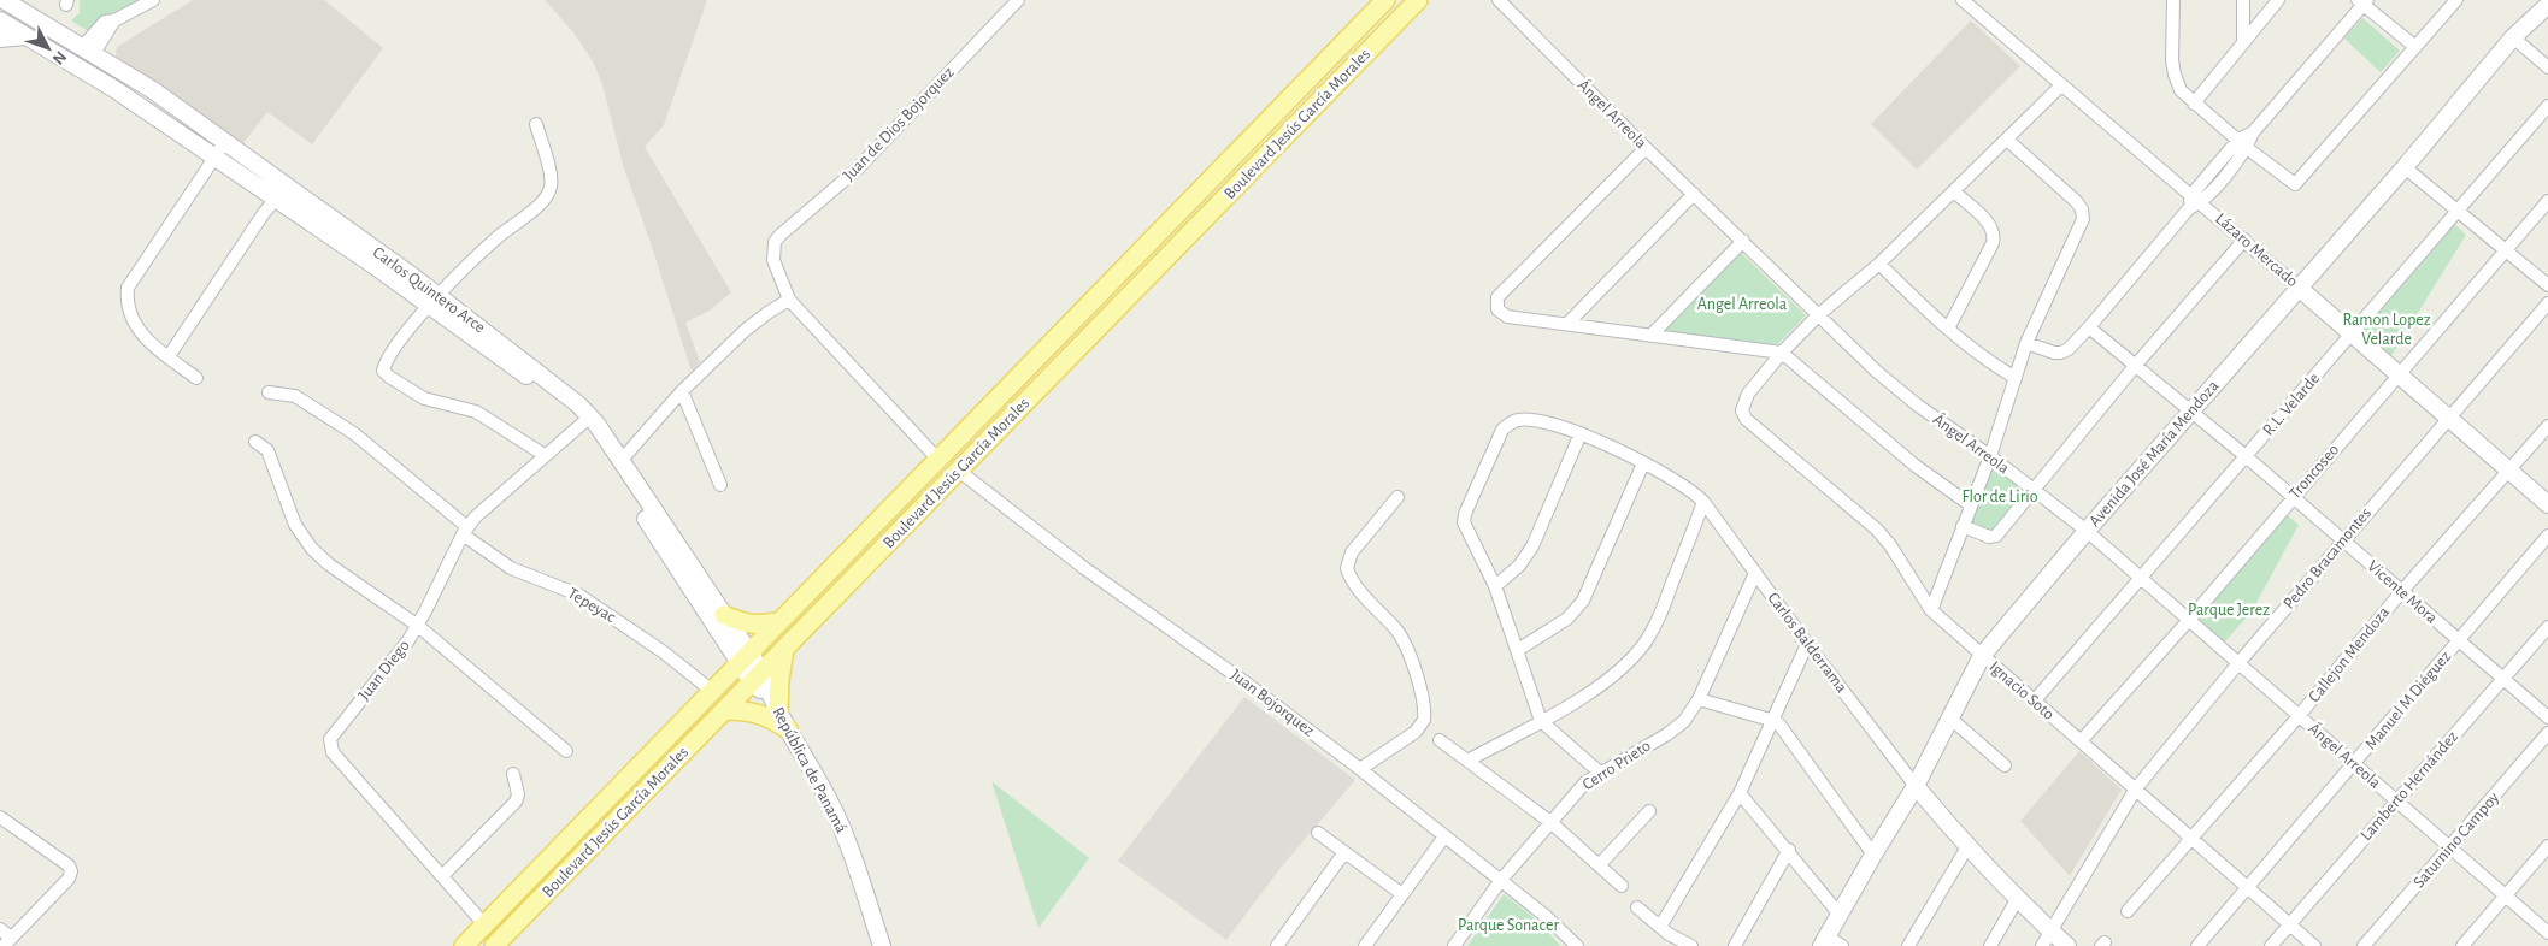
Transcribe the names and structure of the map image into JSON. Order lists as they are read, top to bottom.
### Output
{
  "streets": {
    "main road": [
      "Boulevard Jesús García Morales",
      "Lázaro Mercado",
      "Carlos Quintero Arce",
      "Avenida José María Mendoza",
      "Carlos Balderrama",
      "República de Panamá"
    ],
    "street": [
      "Ángel Arreola",
      "Juan de Dios Bojorquez",
      "R.L. Velarde",
      "Troncoseo",
      "Pedro Bracamontes",
      "Vicente Mora",
      "Tepeyac",
      "Callejon Mendoza",
      "Juan Diego",
      "Ignacio Soto",
      "Manuel M Diéguez",
      "Juan Bojorquez",
      "Cerro Prieto",
      "Lamberto Hernández",
      "Saturnino Campoy"
    ]
  },
  "crossings": [
    ["Ángel Arreola", "R.L. Velarde"],
    ["Ángel Arreola", "Avenida José María Mendoza"],
    ["Ángel Arreola", "Troncoseo"],
    ["Ángel Arreola", "Pedro Bracamontes"],
    ["Ángel Arreola", "Callejon Mendoza"],
    ["Ángel Arreola", "Manuel M Diéguez"],
    ["Ángel Arreola", "Lamberto Hernández"],
    ["Ángel Arreola", "Saturnino Campoy"],
    ["Boulevard Jesús García Morales", "Carlos Quintero Arce"],
    ["Boulevard Jesús García Morales", "Tepeyac"],
    ["Boulevard Jesús García Morales", "Juan Diego"],
    ["Boulevard Jesús García Morales", "Juan Bojorquez"],
    ["Boulevard Jesús García Morales", "República de Panamá"],
    ["Lázaro Mercado", "R.L. Velarde"],
    ["Lázaro Mercado", "Avenida José María Mendoza"],
    ["Lázaro Mercado", "Troncoseo"],
    ["Lázaro Mercado", "Pedro Bracamontes"],
    ["Lázaro Mercado", "Callejon Mendoza"],
    ["Carlos Quintero Arce", "Juan Diego"],
    ["Carlos Quintero Arce", "República de Panamá"],
    ["R.L. Velarde", "Vicente Mora"],
    ["R.L. Velarde", "Ignacio Soto"],
    ["Avenida José María Mendoza", "Vicente Mora"],
    ["Avenida José María Mendoza", "Carlos Balderrama"],
    ["Avenida José María Mendoza", "Ignacio Soto"],
    ["Troncoseo", "Vicente Mora"],
    ["Troncoseo", "Ignacio Soto"],
    ["Pedro Bracamontes", "Vicente Mora"],
    ["Pedro Bracamontes", "Carlos Balderrama"],
    ["Pedro Bracamontes", "Ignacio Soto"],
    ["Vicente Mora", "Callejon Mendoza"],
    ["Vicente Mora", "Manuel M Diéguez"],
    ["Vicente Mora", "Lamberto Hernández"],
    ["Tepeyac", "Juan Diego"],
    ["Carlos Balderrama", "Cerro Prieto"],
    ["Callejon Mendoza", "Ignacio Soto"],
    ["Ignacio Soto", "Manuel M Diéguez"],
    ["Ignacio Soto", "Lamberto Hernández"],
    ["Juan Bojorquez", "Cerro Prieto"]
  ],
  "parks": [
    "Angel Arreola",
    "Ramon Lopez Velarde",
    "Flor de Lirio",
    "Parque Jerez",
    "Parque Sonacer"
  ],
  "north": "bottom right"
}
